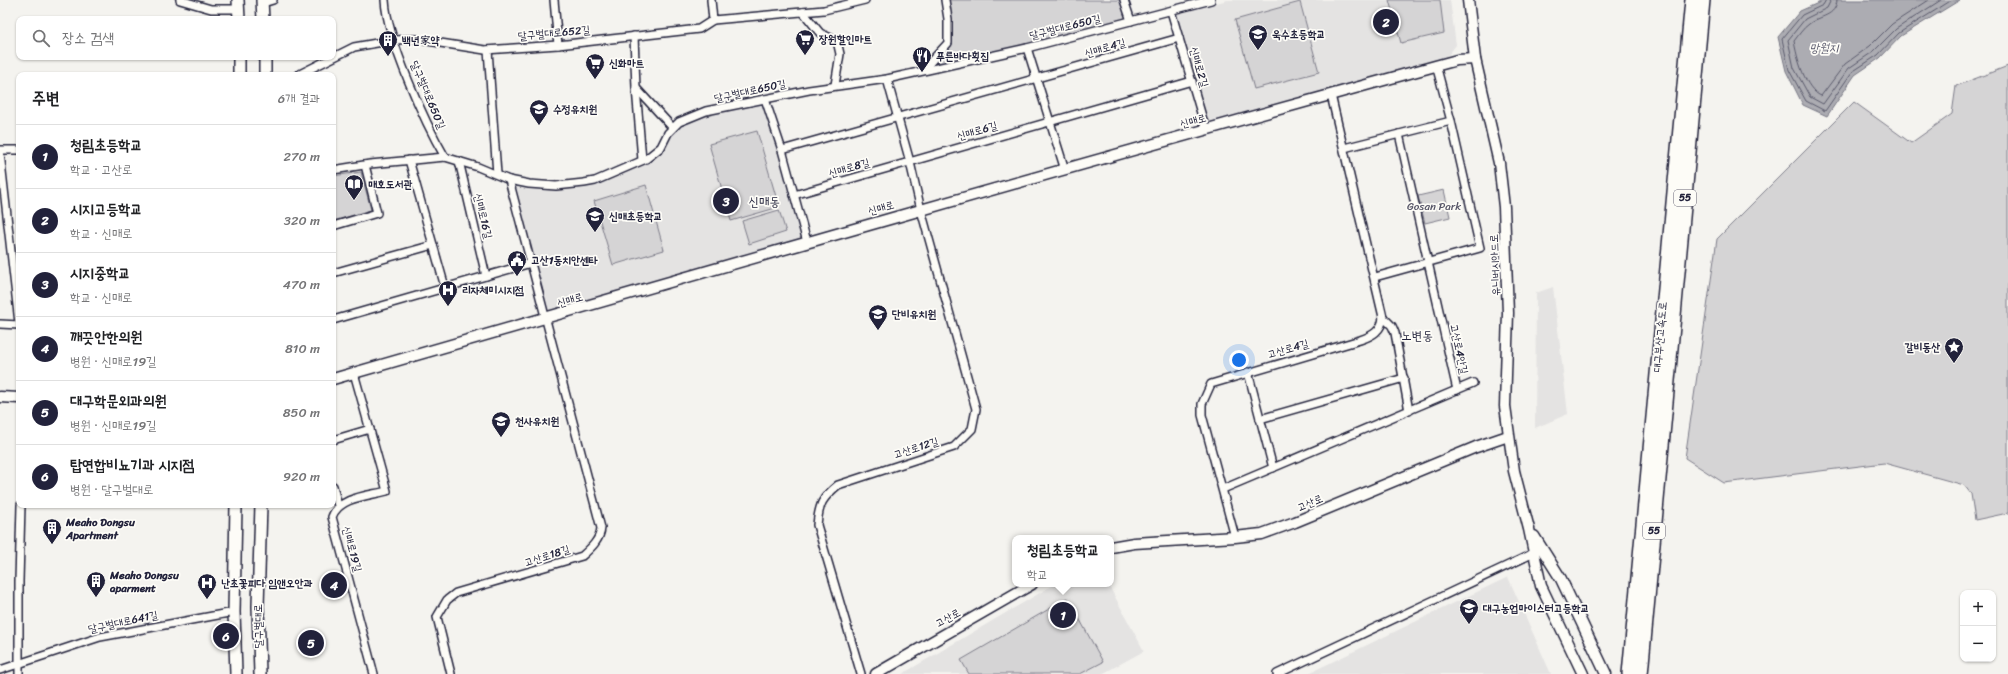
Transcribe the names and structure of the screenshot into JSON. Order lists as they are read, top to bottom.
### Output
{
  "streets": {
    "highway": ["55", "대구부산고속도로"],
    "main road": [
      "신매로",
      "유니버시아드로",
      "고산로",
      "달구벌대로"
    ],
    "street": [
      "달구벌대로650길",
      "달구벌대로652길",
      "신매로4길",
      "신매로2길",
      "신매로6길",
      "신매로8길",
      "신매로16길",
      "고산로4길",
      "고산로4안길",
      "고산로12길",
      "신매로19길",
      "고산로18길",
      "달구벌대로641길"
    ]
  },
  "crossings": [
    ["달구벌대로650길", "달구벌대로652길"],
    ["달구벌대로650길", "신매로2길"],
    ["신매로4길", "신매로2길"],
    ["신매로2길", "신매로"],
    ["신매로", "유니버시아드로"],
    ["신매로", "고산로12길"],
    ["신매로", "고산로18길"],
    ["신매로6길", "신매로8길"],
    ["유니버시아드로", "고산로"],
    ["고산로4길", "고산로4안길"],
    ["고산로4길", "고산로"]
  ],
  "districts": ["신매동", "노변동"],
  "water": ["망월지"],
  "parks": ["Gosan Park"],
  "places": {
    "school or university": [
      "욱수초등학교",
      "수정유치원",
      "신매초등학교",
      "단비유치원",
      "천사유치원",
      "대구농업마이스터고등학교"
    ],
    "supermarket": ["장원할인마트", "신화마트"],
    "building": ["백년家약", "Meaho Dongsu Apartment", "Meaho Dongsu aparment"],
    "restaurant": ["푸른바다횟집"],
    "library": ["매호도서관"],
    "public building": ["고산1동치안센타"],
    "hospital": ["리자체미시지점", "난초꽃피다 임앤오안과"],
    "place": ["갈비동산"]
  },
  "page": {
    "pins": [
      "2",
      "3",
      "4",
      "1",
      "6",
      "5"
    ],
    "search": "장소 검색",
    "heading": ["주변", "6개 결과"],
    "list": [
      {
        "mark": "1",
        "name": "청림초등학교",
        "note": "학교 · 고산로",
        "value": "270 m"
      },
      {
        "mark": "2",
        "name": "시지고등학교",
        "note": "학교 · 신매로",
        "value": "320 m"
      },
      {
        "mark": "3",
        "name": "시지중학교",
        "note": "학교 · 신매로",
        "value": "470 m"
      },
      {
        "mark": "4",
        "name": "깨끗안한의원",
        "note": "병원 · 신매로19길",
        "value": "810 m"
      },
      {
        "mark": "5",
        "name": "대구학문외과의원",
        "note": "병원 · 신매로19길",
        "value": "850 m"
      },
      {
        "mark": "6",
        "name": "탑연합비뇨기과 시지점",
        "note": "병원 · 달구벌대로",
        "value": "920 m"
      }
    ],
    "popup": ["청림초등학교", "학교"],
    "map_buttons": ["+", "−"]
  }
}
